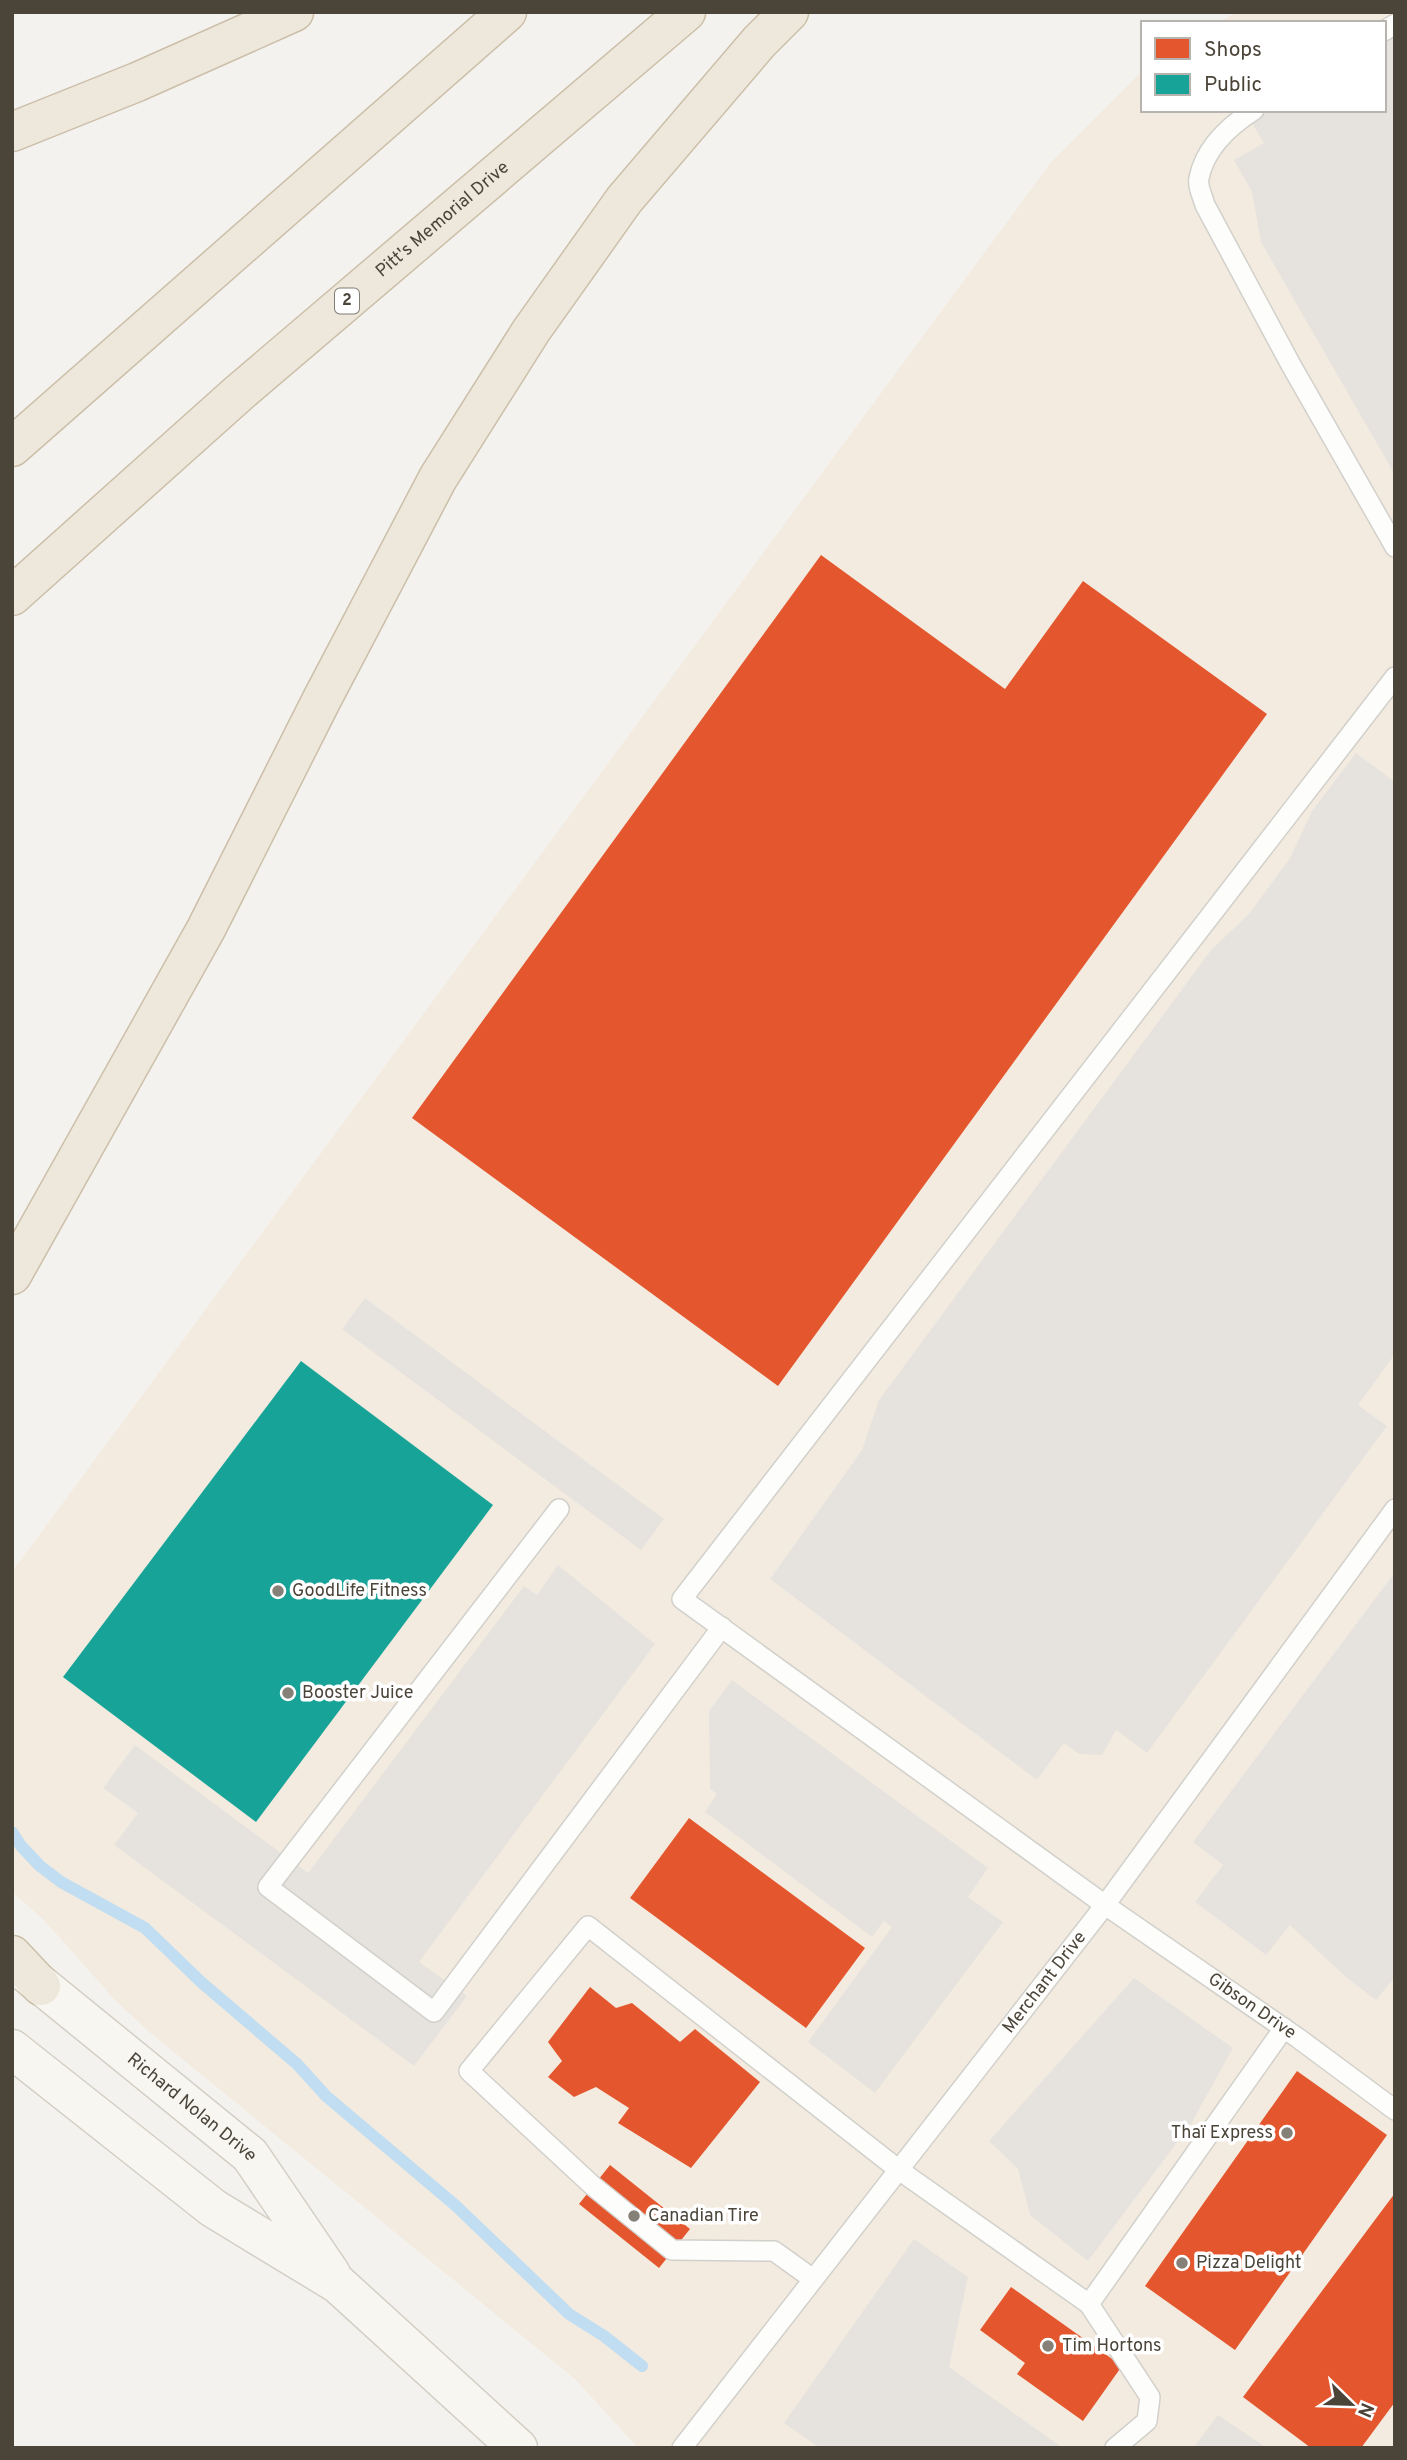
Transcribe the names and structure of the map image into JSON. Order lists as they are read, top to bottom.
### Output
{
  "streets": {
    "highway": ["Pitt's Memorial Drive", "2"],
    "main road": ["Richard Nolan Drive"],
    "lane": ["Merchant Drive", "Gibson Drive"]
  },
  "crossings": [
    ["Merchant Drive", "Gibson Drive"]
  ],
  "places": [
    "GoodLife Fitness",
    "Booster Juice",
    "Thaï Express",
    "Canadian Tire",
    "Pizza Delight",
    "Tim Hortons"
  ],
  "legend": ["Shops", "Public"],
  "north": "bottom right"
}
